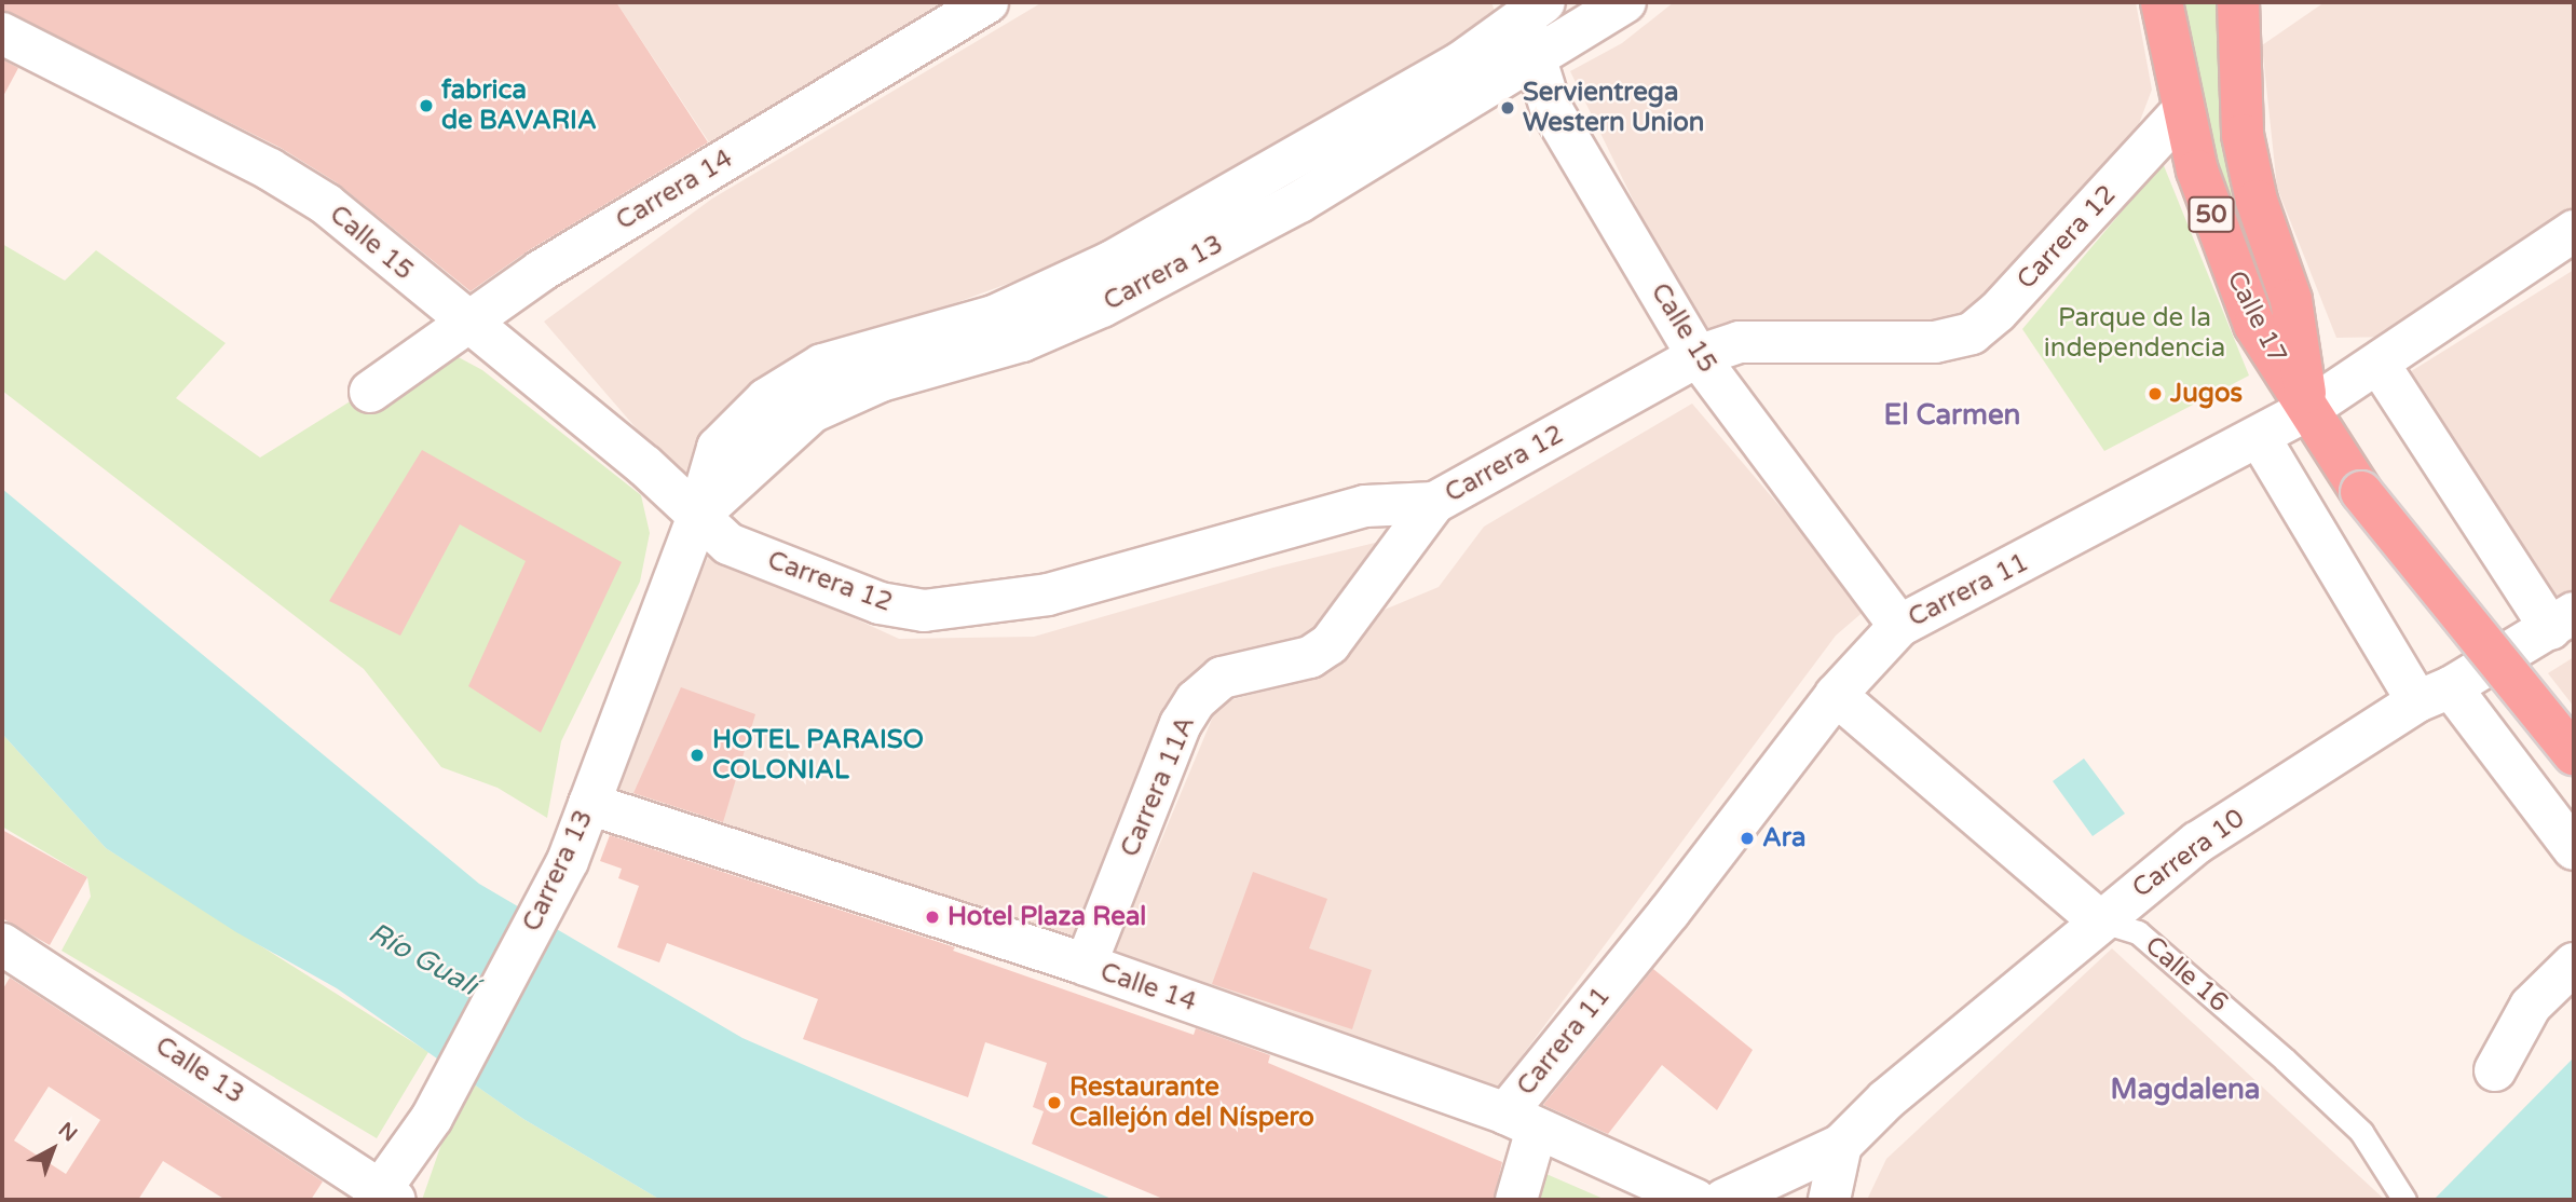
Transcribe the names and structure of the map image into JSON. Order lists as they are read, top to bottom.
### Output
{
  "streets": {
    "highway": ["50", "Calle 17"],
    "street": [
      "Carrera 14",
      "Carrera 12",
      "Calle 15",
      "Carrera 13",
      "Carrera 11",
      "Carrera 11A",
      "Carrera 10",
      "Calle 16",
      "Calle 14",
      "Calle 13"
    ]
  },
  "crossings": [
    ["Carrera 14", "Calle 15"],
    ["Carrera 12", "Calle 15"],
    ["Carrera 12", "Carrera 13"],
    ["Carrera 12", "Calle 17"],
    ["Carrera 12", "Carrera 11A"],
    ["Calle 15", "Carrera 13"],
    ["Calle 15", "Carrera 11"],
    ["Carrera 13", "Calle 14"],
    ["Carrera 13", "Calle 13"],
    ["Calle 17", "Carrera 11"],
    ["Carrera 11", "Calle 16"],
    ["Carrera 11", "Calle 14"],
    ["Carrera 11A", "Calle 14"],
    ["Carrera 10", "Calle 16"]
  ],
  "districts": ["El Carmen", "Magdalena"],
  "water": ["Río Gualí"],
  "parks": ["Parque de la independencia"],
  "places": [
    "fabrica de BAVARIA",
    "Servientrega Western Union",
    "Jugos",
    "HOTEL PARAISO COLONIAL",
    "Ara",
    "Hotel Plaza Real",
    "Restaurante Callejón del Níspero"
  ],
  "north": "top right"
}
